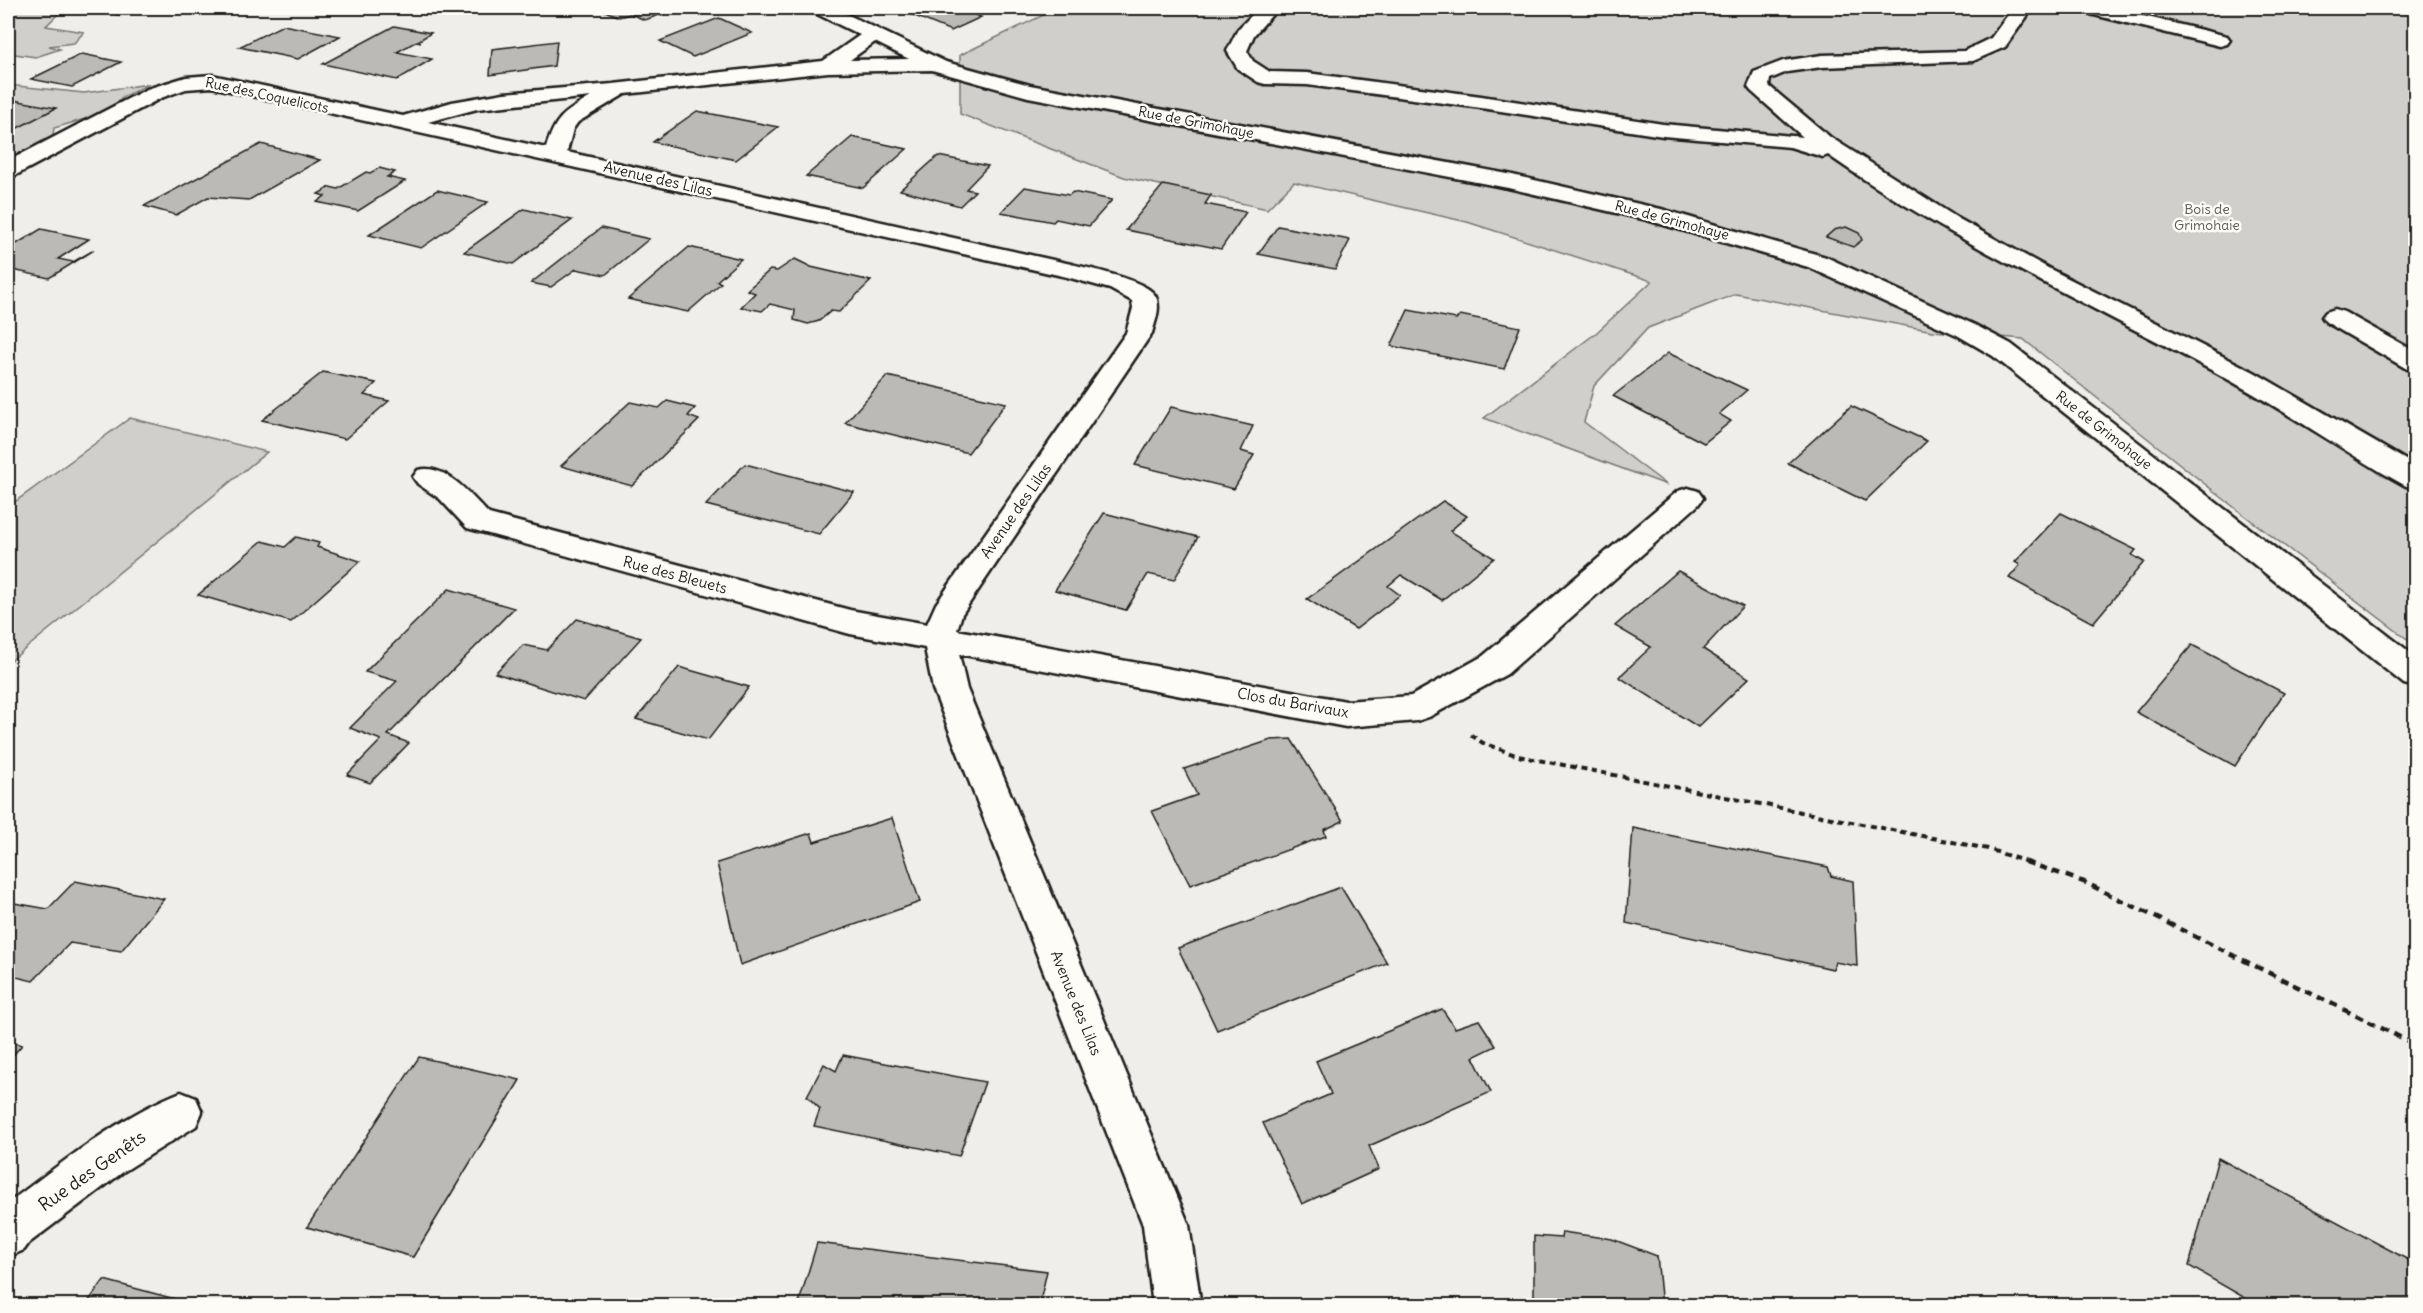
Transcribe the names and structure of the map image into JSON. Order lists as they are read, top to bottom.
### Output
{
  "streets": {
    "street": [
      "Rue des Coquelicots",
      "Rue de Grimohaye",
      "Avenue des Lilas",
      "Rue des Bleuets",
      "Clos du Barivaux",
      "Rue des Genêts"
    ]
  },
  "crossings": [
    ["Rue des Coquelicots", "Avenue des Lilas"],
    ["Avenue des Lilas", "Rue des Bleuets"],
    ["Avenue des Lilas", "Clos du Barivaux"],
    ["Rue des Bleuets", "Clos du Barivaux"]
  ],
  "parks": ["Bois de Grimohaie"]
}
